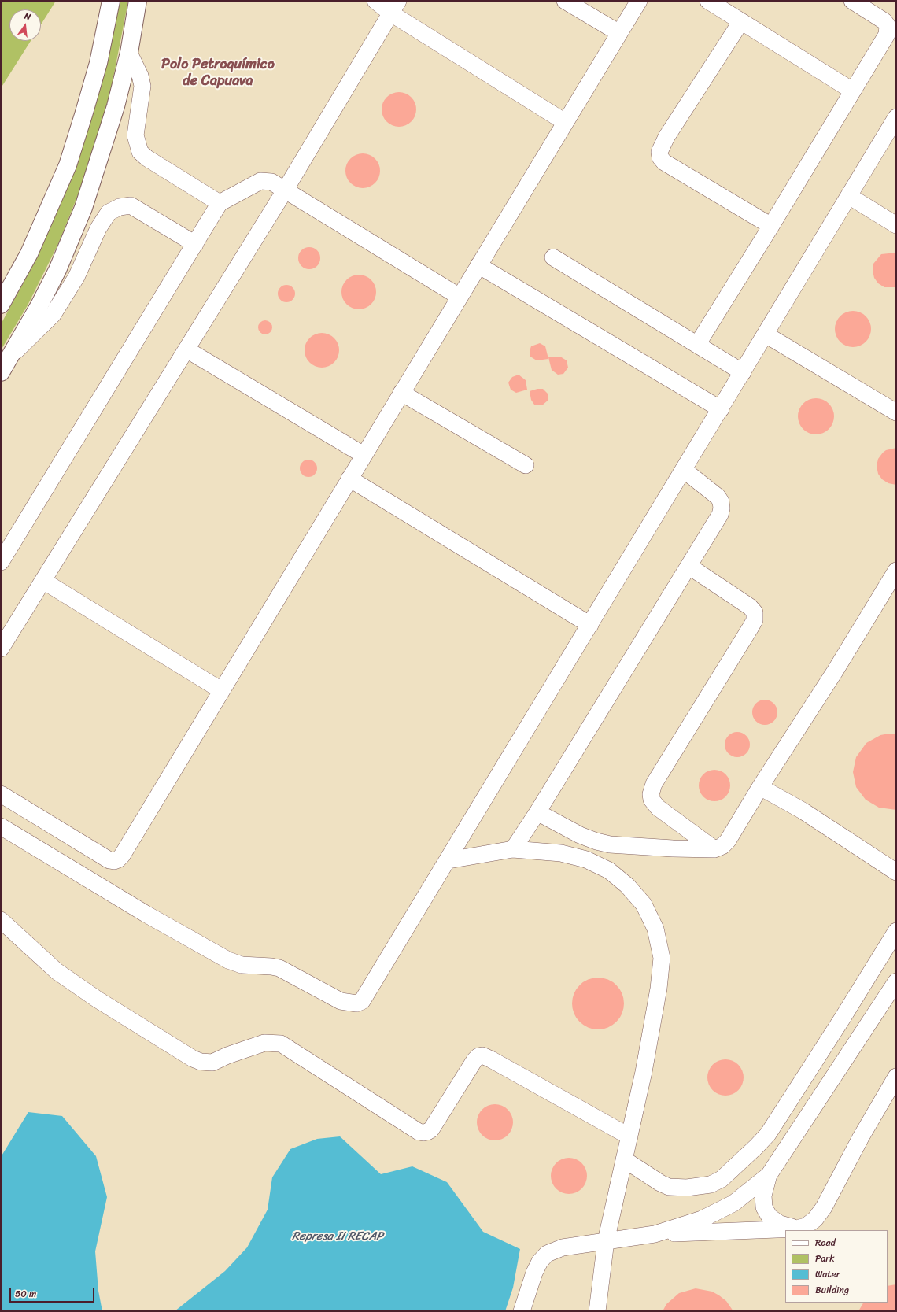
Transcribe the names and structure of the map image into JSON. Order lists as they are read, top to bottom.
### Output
{
  "districts": ["Polo Petroquímico de Capuava"],
  "water": ["Represa II RECAP"],
  "legend": [
    "Road",
    "Park",
    "Water",
    "Building"
  ],
  "scale_bar": "50 m",
  "north": "top"
}
